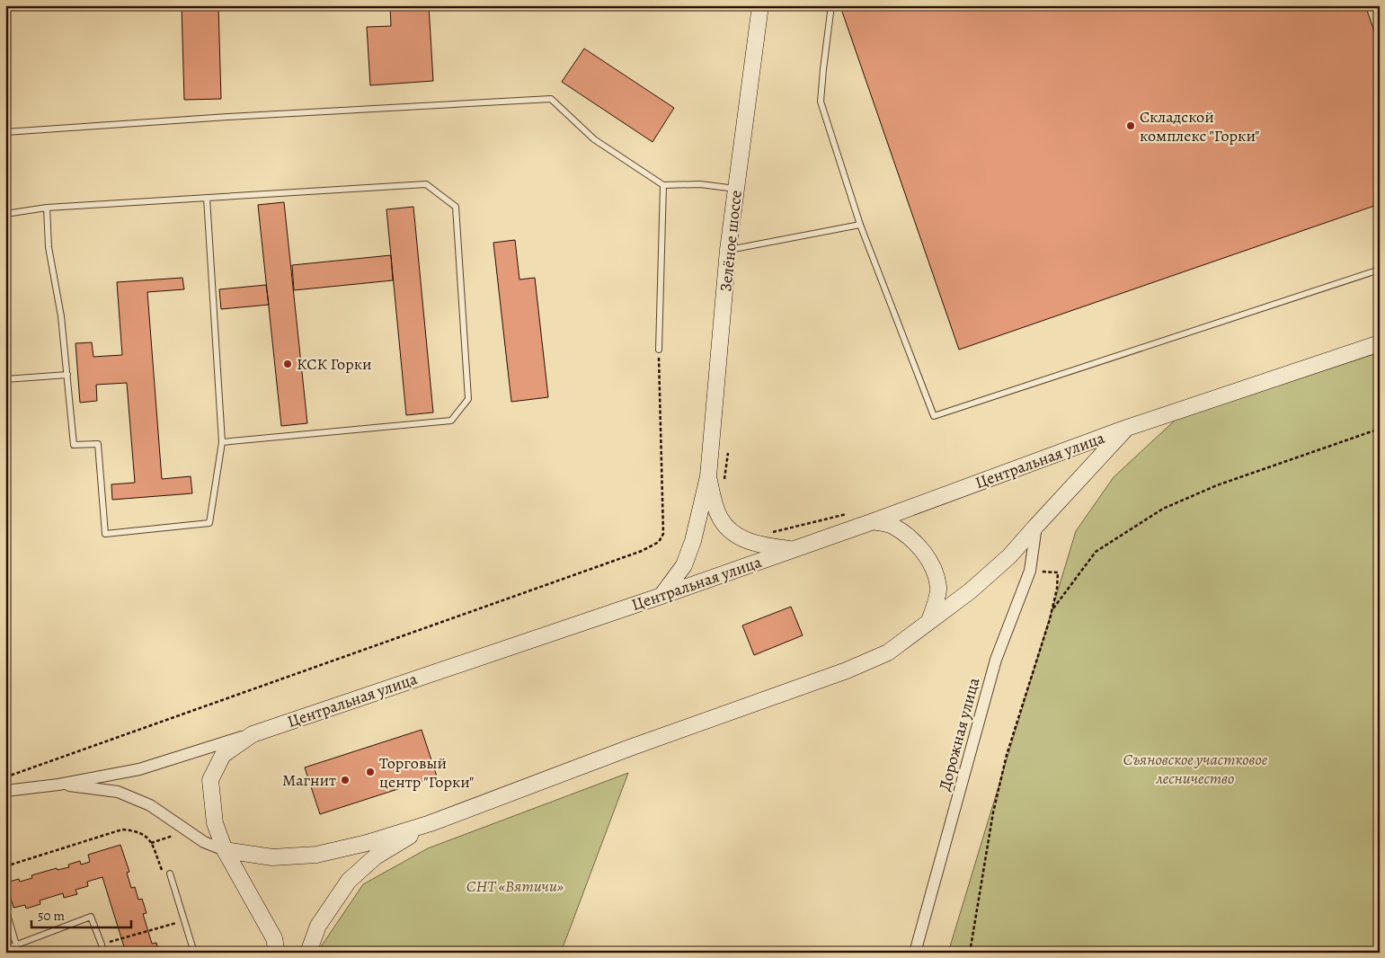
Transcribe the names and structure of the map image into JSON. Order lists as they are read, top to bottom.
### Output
{
  "streets": {
    "main road": ["Зелёное шоссе", "Центральная улица"],
    "street": ["Дорожная улица"]
  },
  "parks": ["Съяновское участковое лесничество", "СНТ «Вятичи»"],
  "places": [
    "Складской комплекс \"Горки\"",
    "КСК Горки",
    "Торговый центр \"Горки\"",
    "Магнит"
  ],
  "scale_bar": "50 m"
}
